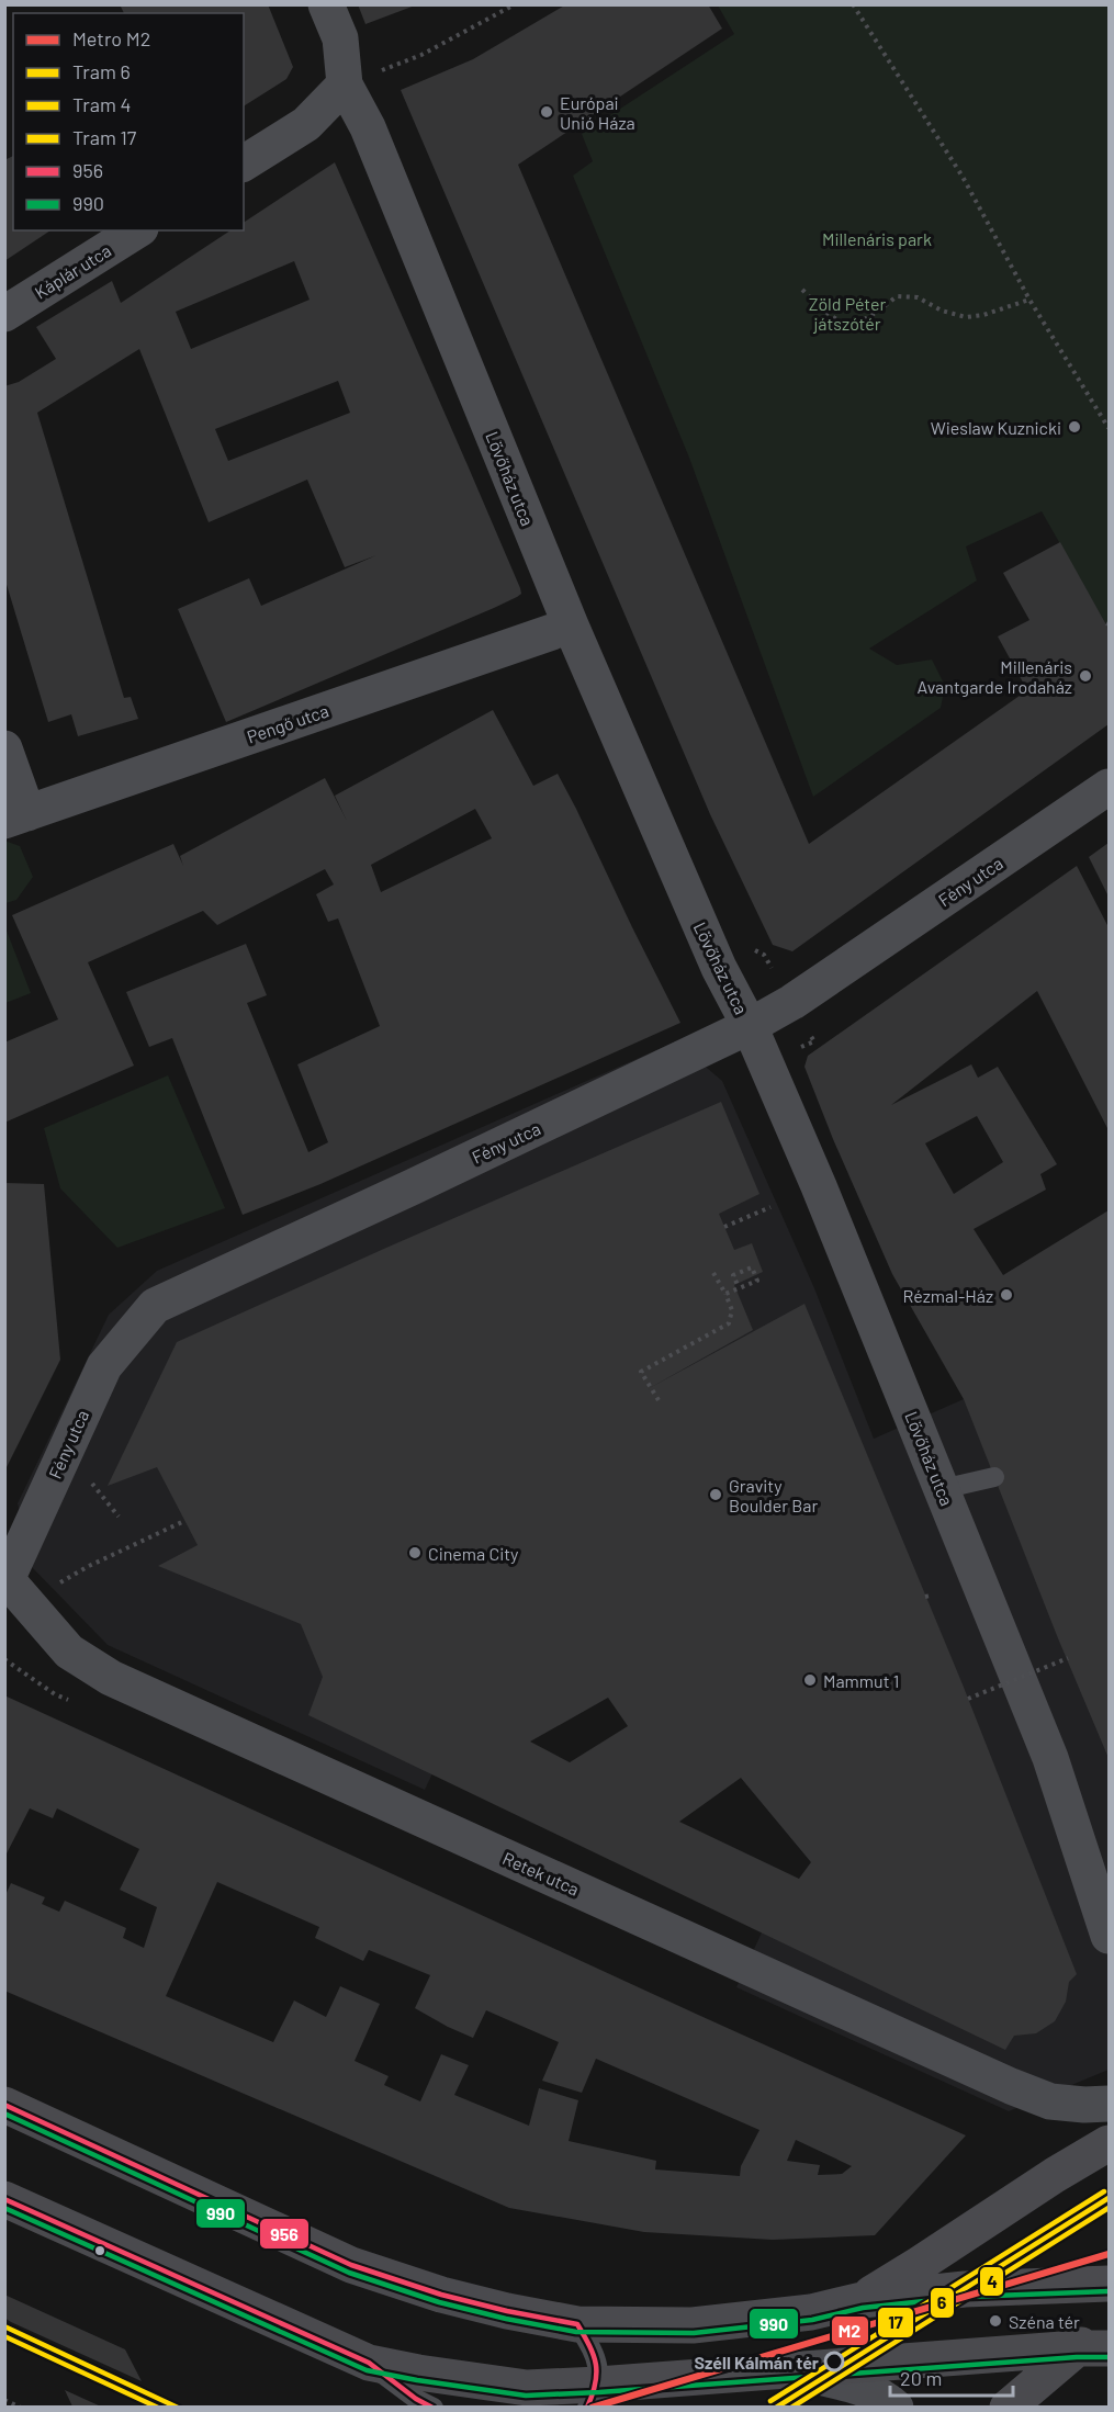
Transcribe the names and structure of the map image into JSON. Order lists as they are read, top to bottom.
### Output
{
  "streets": {
    "street": [
      "Káplár utca",
      "Lövőház utca",
      "Pengő utca",
      "Fény utca",
      "Retek utca"
    ]
  },
  "crossings": [
    ["Lövőház utca", "Pengő utca"],
    ["Lövőház utca", "Fény utca"],
    ["Fény utca", "Retek utca"]
  ],
  "parks": ["Millenáris park", "Zöld Péter játszótér"],
  "places": [
    "Európai Unió Háza",
    "Wieslaw Kuznicki",
    "Millenáris Avantgarde Irodaház",
    "Rézmal-Ház",
    "Gravity Boulder Bar",
    "Cinema City",
    "Mammut 1",
    "Széna tér",
    "Széll Kálmán tér"
  ],
  "lines": [
    "transit line 956",
    "transit line 990",
    "tram line 17",
    "tram line 6",
    "tram line 4",
    "metro line M2"
  ],
  "legend": [
    "Metro M2",
    "Tram 6",
    "Tram 4",
    "Tram 17",
    "956",
    "990"
  ],
  "scale_bar": "20 m"
}
